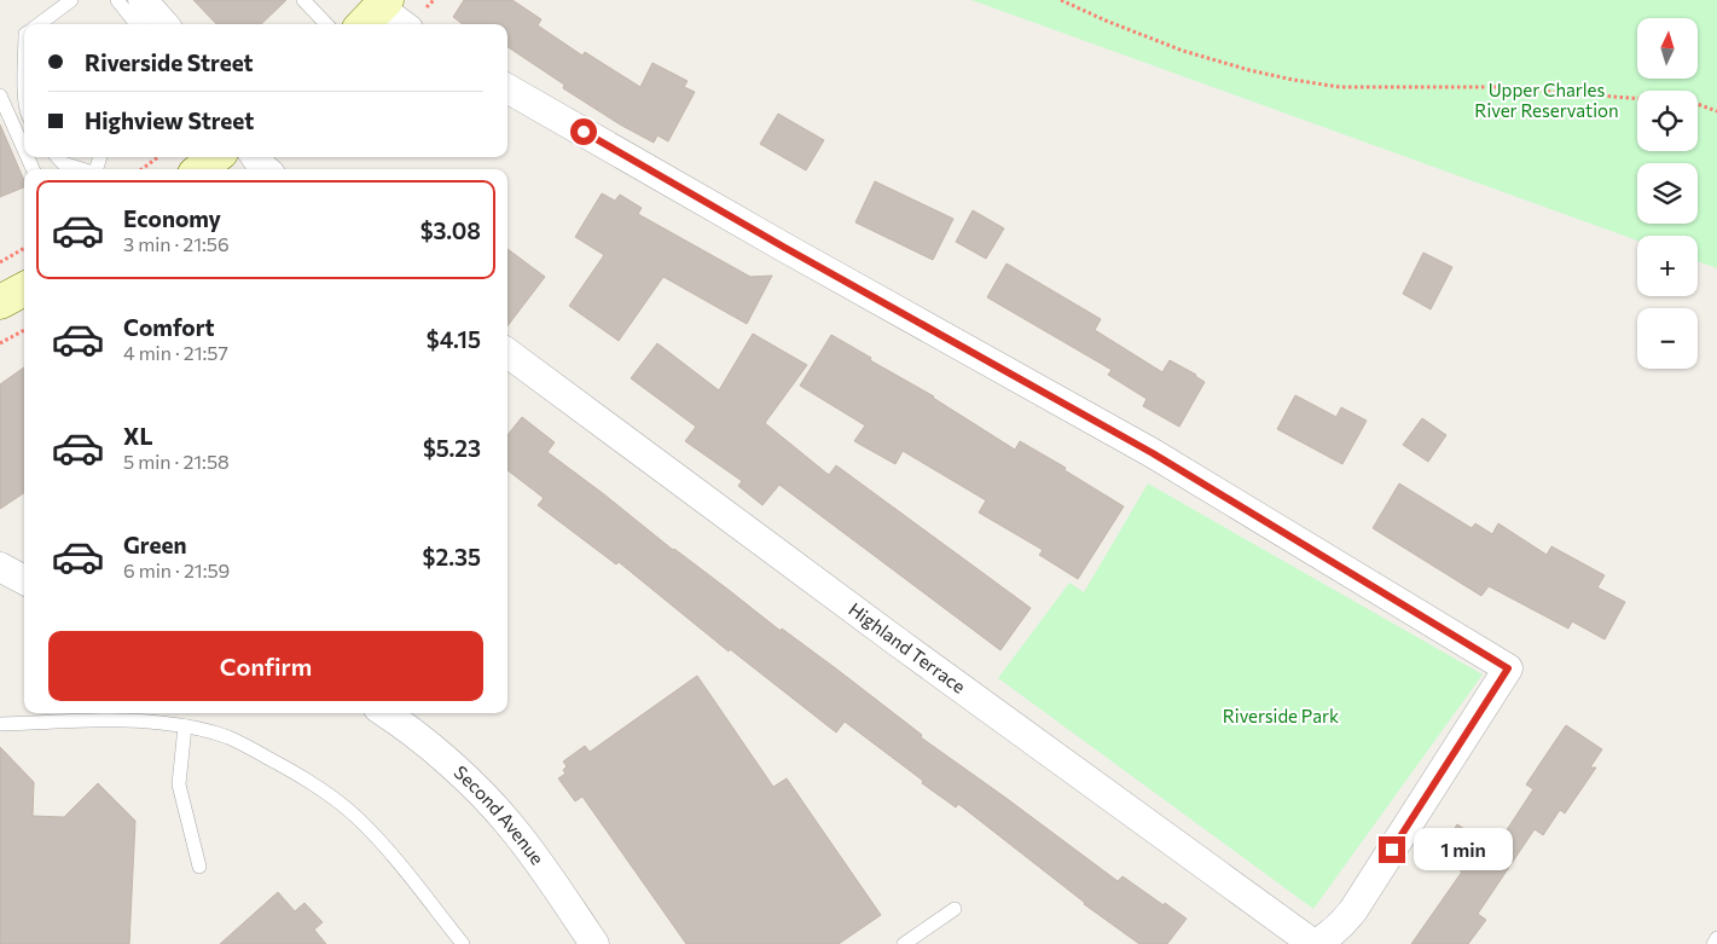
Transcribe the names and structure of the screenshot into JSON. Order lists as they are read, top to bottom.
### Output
{
  "streets": {
    "street": ["Highland Terrace", "Second Avenue"]
  },
  "parks": ["Upper Charles River Reservation", "Riverside Park"],
  "north": "top",
  "page": {
    "map_buttons": ["+", "−"],
    "banner": ["Riverside Street", "Highview Street"],
    "list": [
      {
        "name": "Economy",
        "note": "3 min · 21:56",
        "value": "$3.08"
      },
      {
        "name": "Comfort",
        "note": "4 min · 21:57",
        "value": "$4.15"
      },
      {
        "name": "XL",
        "note": "5 min · 21:58",
        "value": "$5.23"
      },
      {
        "name": "Green",
        "note": "6 min · 21:59",
        "value": "$2.35"
      }
    ],
    "buttons": "Confirm",
    "bubble": "1 min"
  }
}
